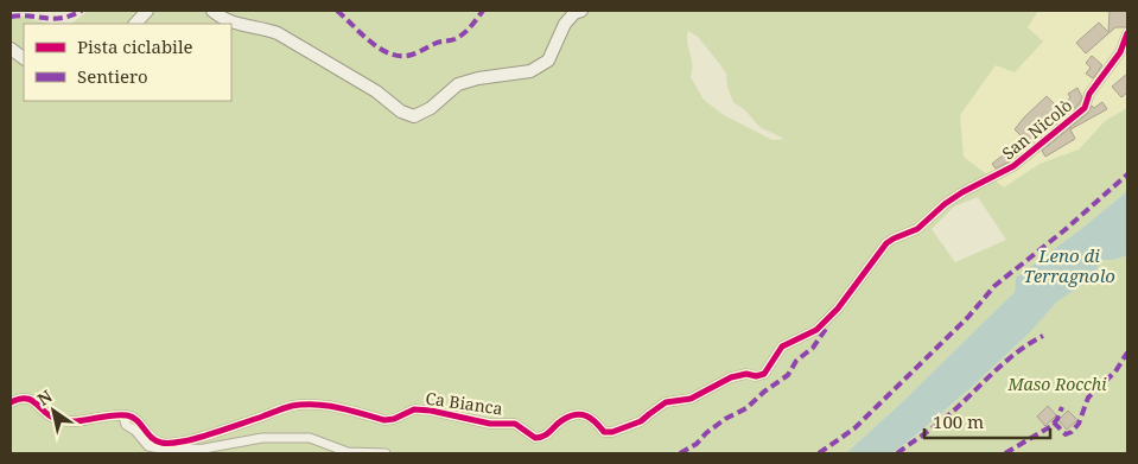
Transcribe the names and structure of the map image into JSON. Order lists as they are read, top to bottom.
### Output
{
  "streets": {
    "street": ["San Nicolò", "Ca Bianca"]
  },
  "crossings": [
    ["San Nicolò", "Ca Bianca"]
  ],
  "water": ["Leno di Terragnolo"],
  "parks": ["Maso Rocchi"],
  "legend": ["Pista ciclabile", "Sentiero"],
  "scale_bar": "100 m",
  "north": "top left"
}
